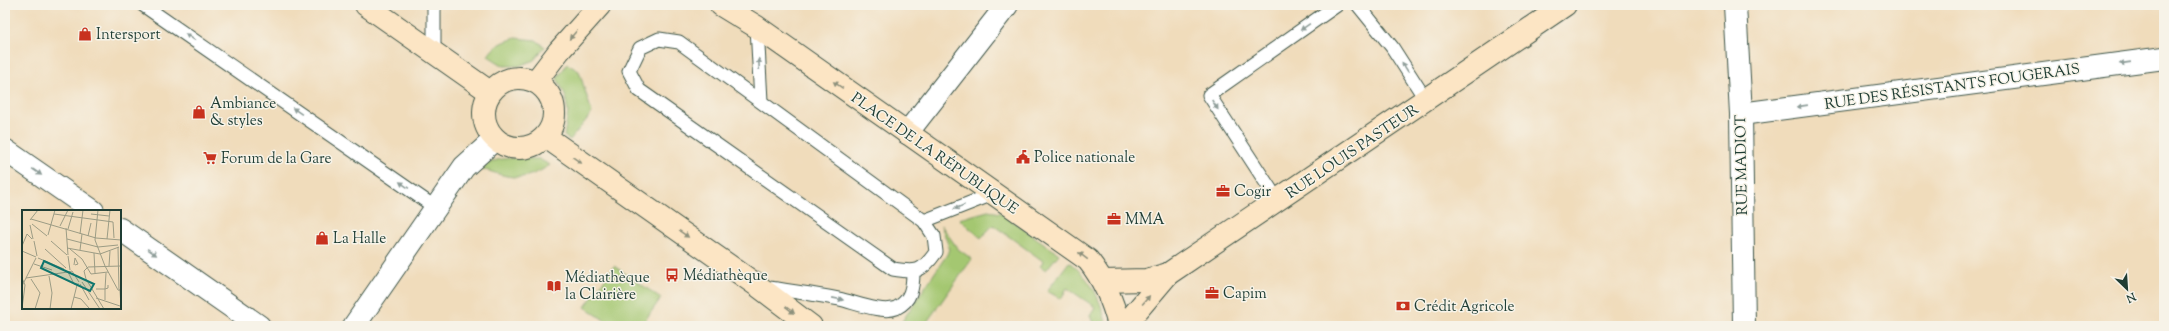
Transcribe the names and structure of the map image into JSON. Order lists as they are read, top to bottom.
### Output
{
  "streets": {
    "main road": ["RUE LOUIS PASTEUR", "PLACE DE LA RÉPUBLIQUE"],
    "street": ["RUE DES RÉSISTANTS FOUGERAIS", "RUE MADIOT"]
  },
  "crossings": [
    ["RUE DES RÉSISTANTS FOUGERAIS", "RUE MADIOT"],
    ["RUE LOUIS PASTEUR", "PLACE DE LA RÉPUBLIQUE"]
  ],
  "one_way": ["RUE DES RÉSISTANTS FOUGERAIS", "PLACE DE LA RÉPUBLIQUE"],
  "places": {
    "shop": ["Intersport", "Ambiance & styles", "La Halle"],
    "public building": ["Police nationale"],
    "supermarket": ["Forum de la Gare"],
    "office": ["Cogir", "MMA", "Capim"],
    "bus stop": ["Médiathèque"],
    "library": ["Médiathèque la Clairière"],
    "bank": ["Crédit Agricole"]
  },
  "north": "bottom right"
}
